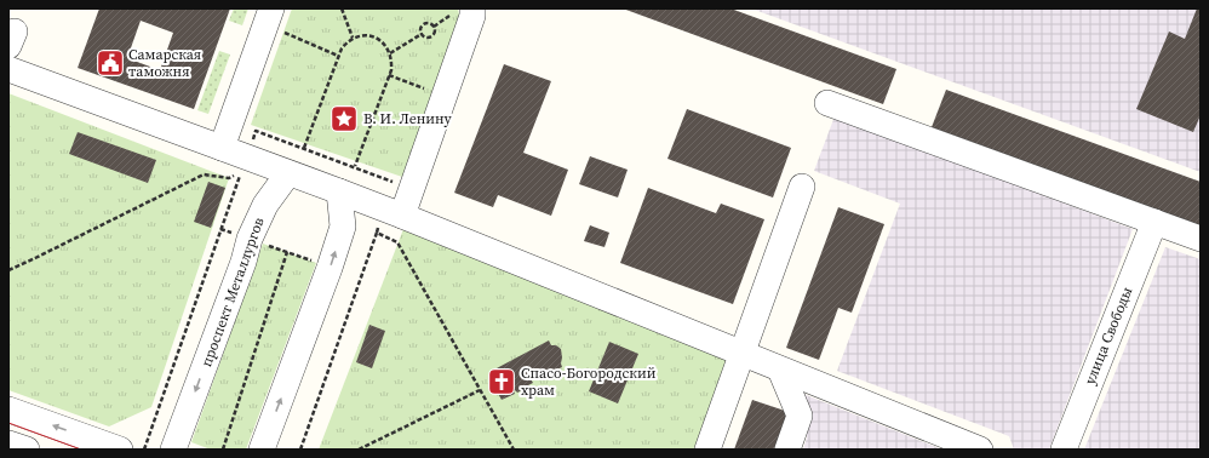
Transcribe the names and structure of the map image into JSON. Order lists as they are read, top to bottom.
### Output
{
  "streets": {
    "street": ["проспект Металлургов", "улица Свободы"]
  },
  "places": {
    "public building": ["Самарская таможня"],
    "place": ["В. И. Ленину"],
    "church": ["Спасо-Богородский храм"]
  }
}
